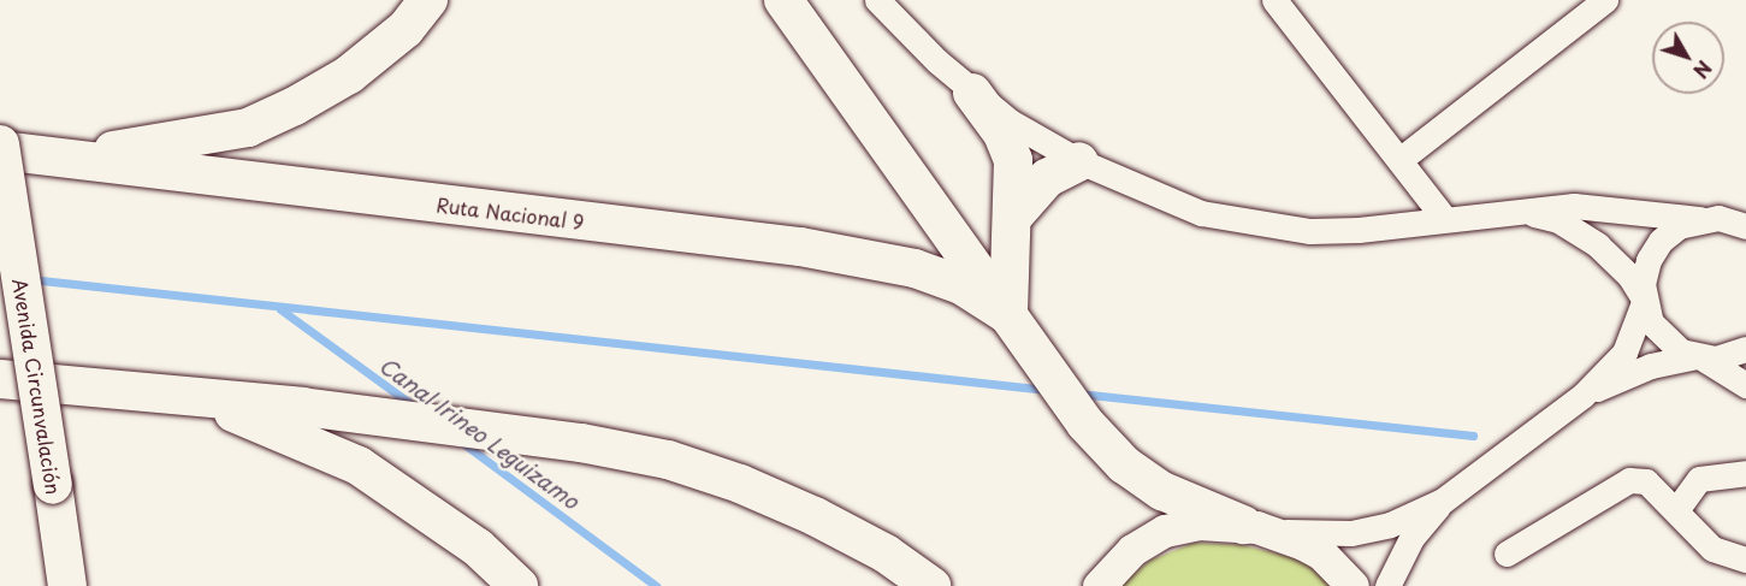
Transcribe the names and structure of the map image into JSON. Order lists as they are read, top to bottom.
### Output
{
  "streets": {
    "highway": ["Ruta Nacional 9", "Avenida Circunvalación"]
  },
  "water": ["Canal Irineo Leguizamo"],
  "north": "bottom right"
}
